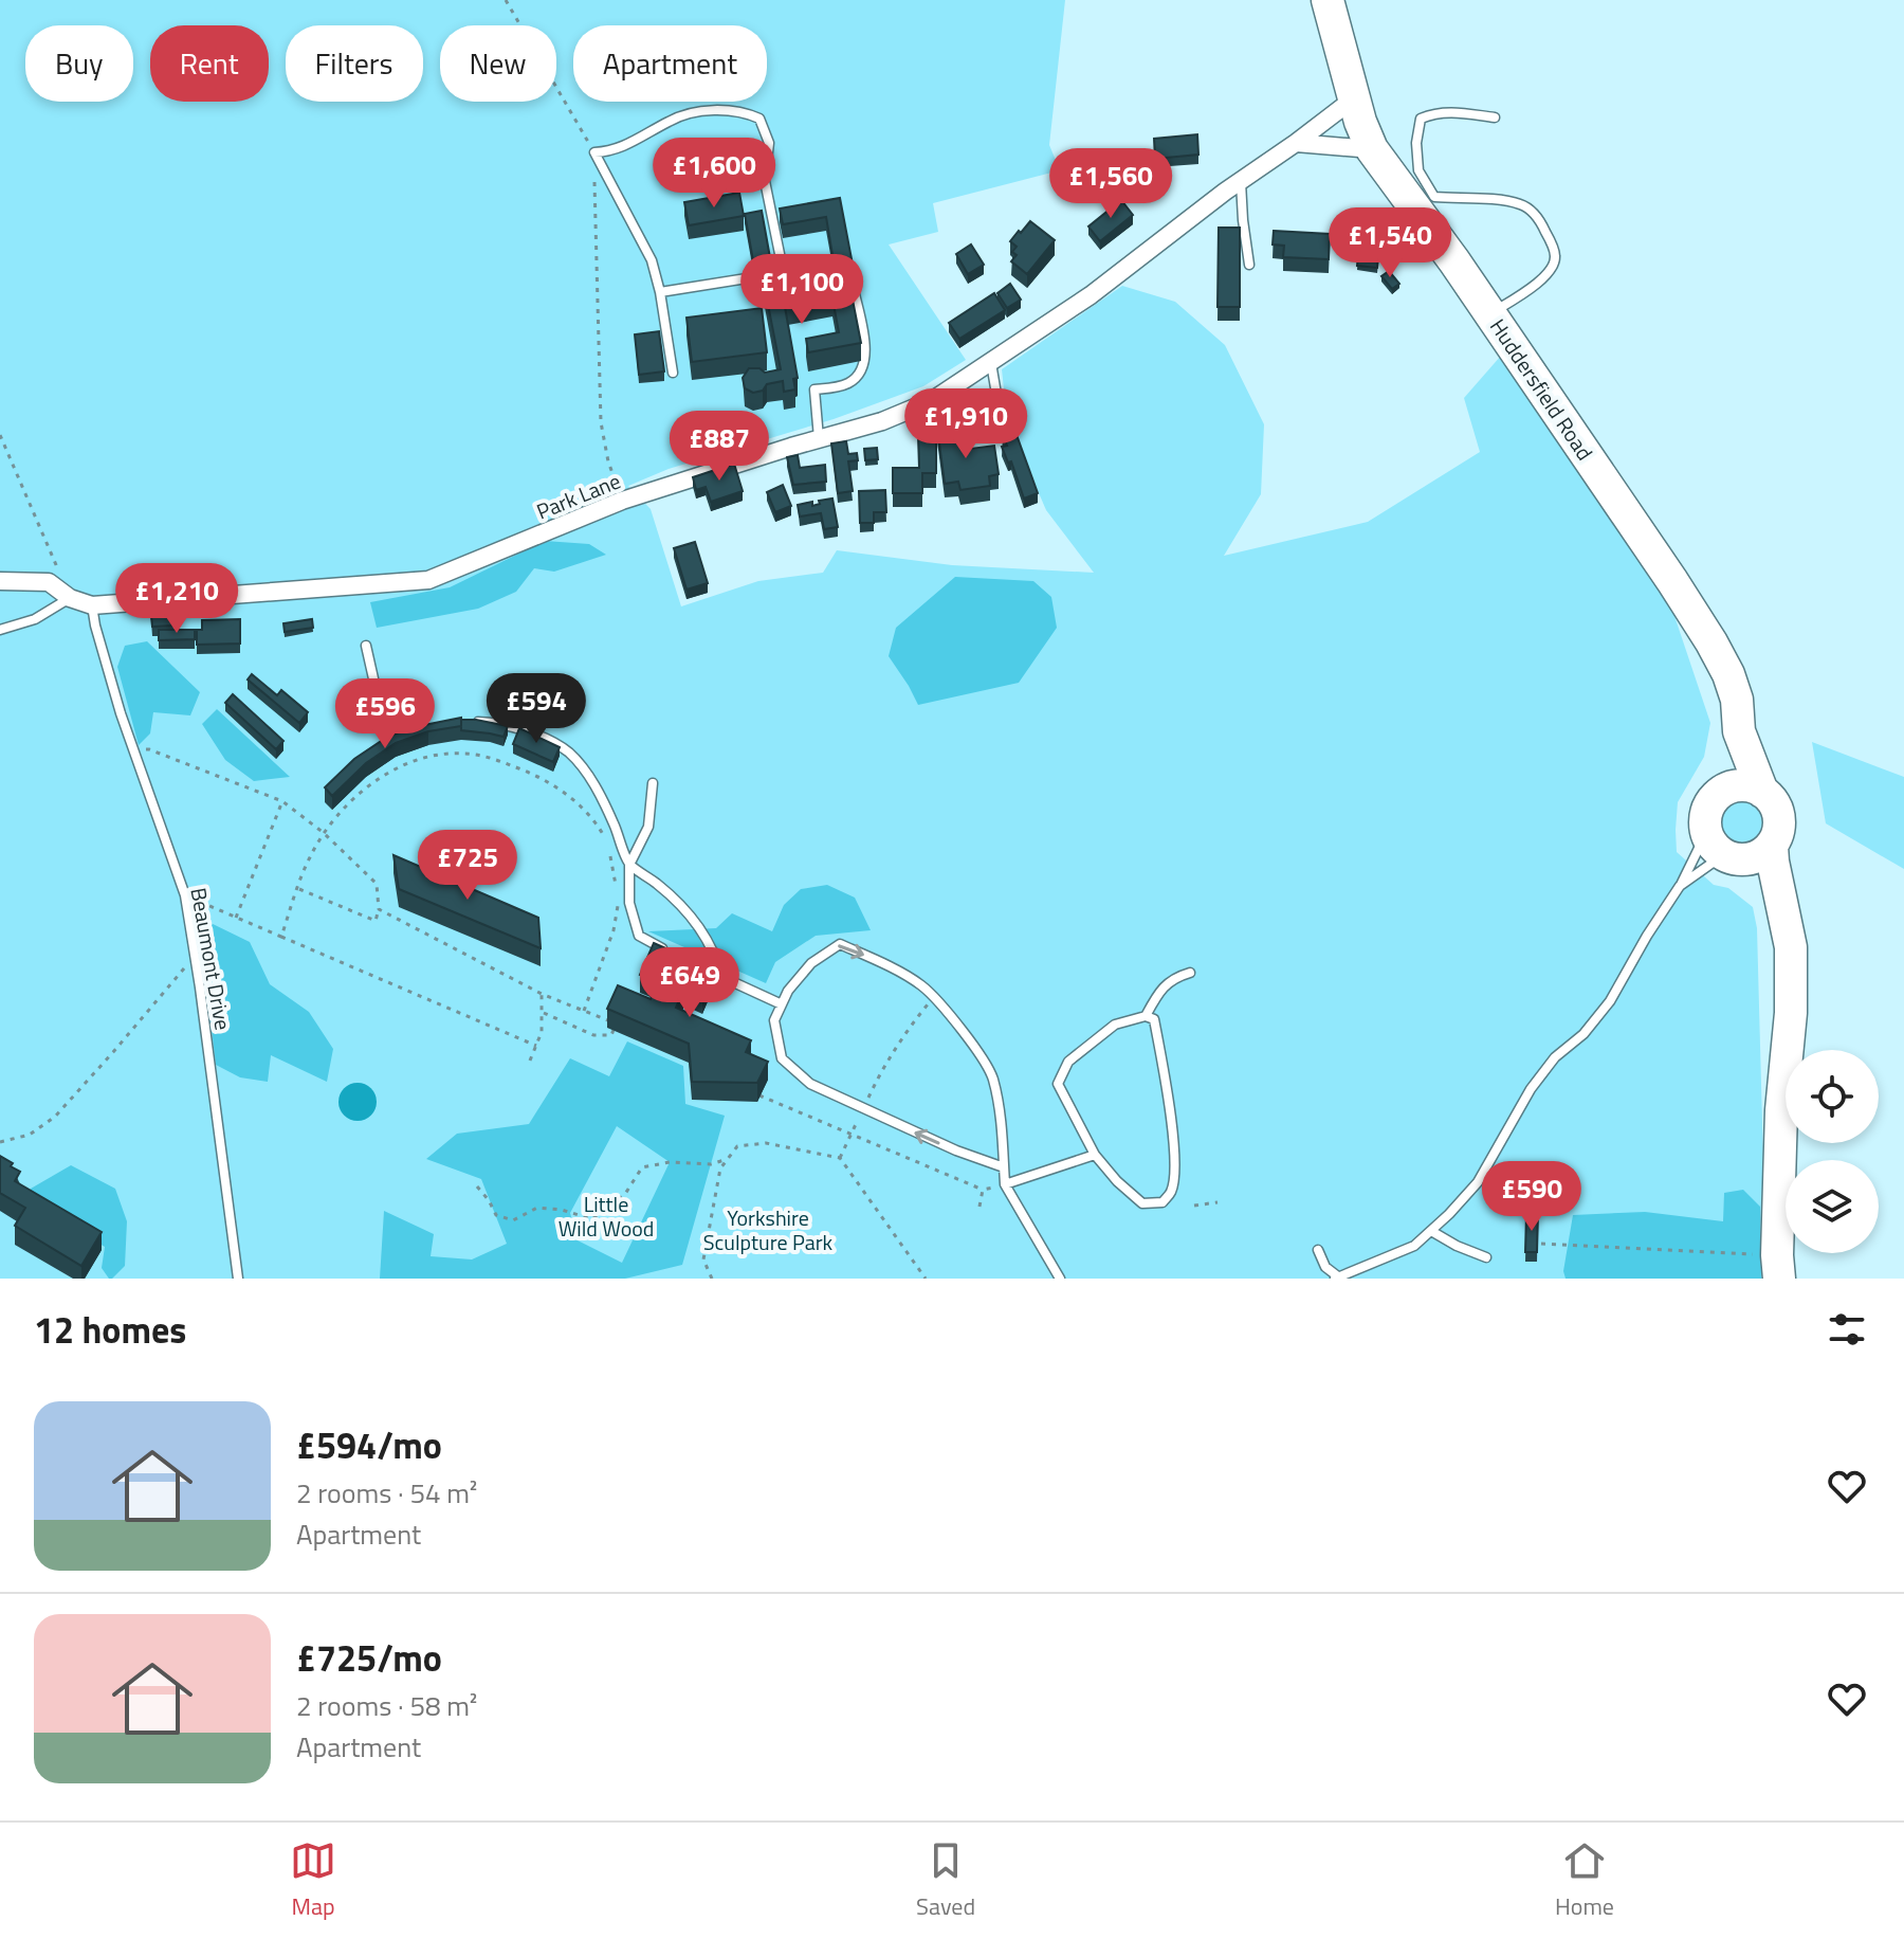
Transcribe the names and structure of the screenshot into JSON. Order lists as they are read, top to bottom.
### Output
{
  "streets": {
    "highway": ["Huddersfield Road"],
    "street": ["Park Lane"],
    "lane": ["Beaumont Drive"]
  },
  "crossings": [
    ["Huddersfield Road", "Park Lane"],
    ["Park Lane", "Beaumont Drive"]
  ],
  "parks": ["Little Wild Wood", "Yorkshire Sculpture Park"],
  "page": {
    "chip": [
      "Buy",
      "Rent",
      "Filters",
      "New",
      "Apartment"
    ],
    "price": [
      "£1,600",
      "£1,560",
      "£1,540",
      "£1,100",
      "£1,910",
      "£887",
      "£1,210",
      "£594",
      "£596",
      "£725",
      "£649",
      "£590"
    ],
    "heading": "12 homes",
    "list": [
      {
        "name": "£594/mo",
        "note": "2 rooms · 54 m² · Apartment"
      },
      {
        "name": "£725/mo",
        "note": "2 rooms · 58 m² · Apartment"
      }
    ],
    "tabs": ["Map", "Saved", "Home"]
  }
}
